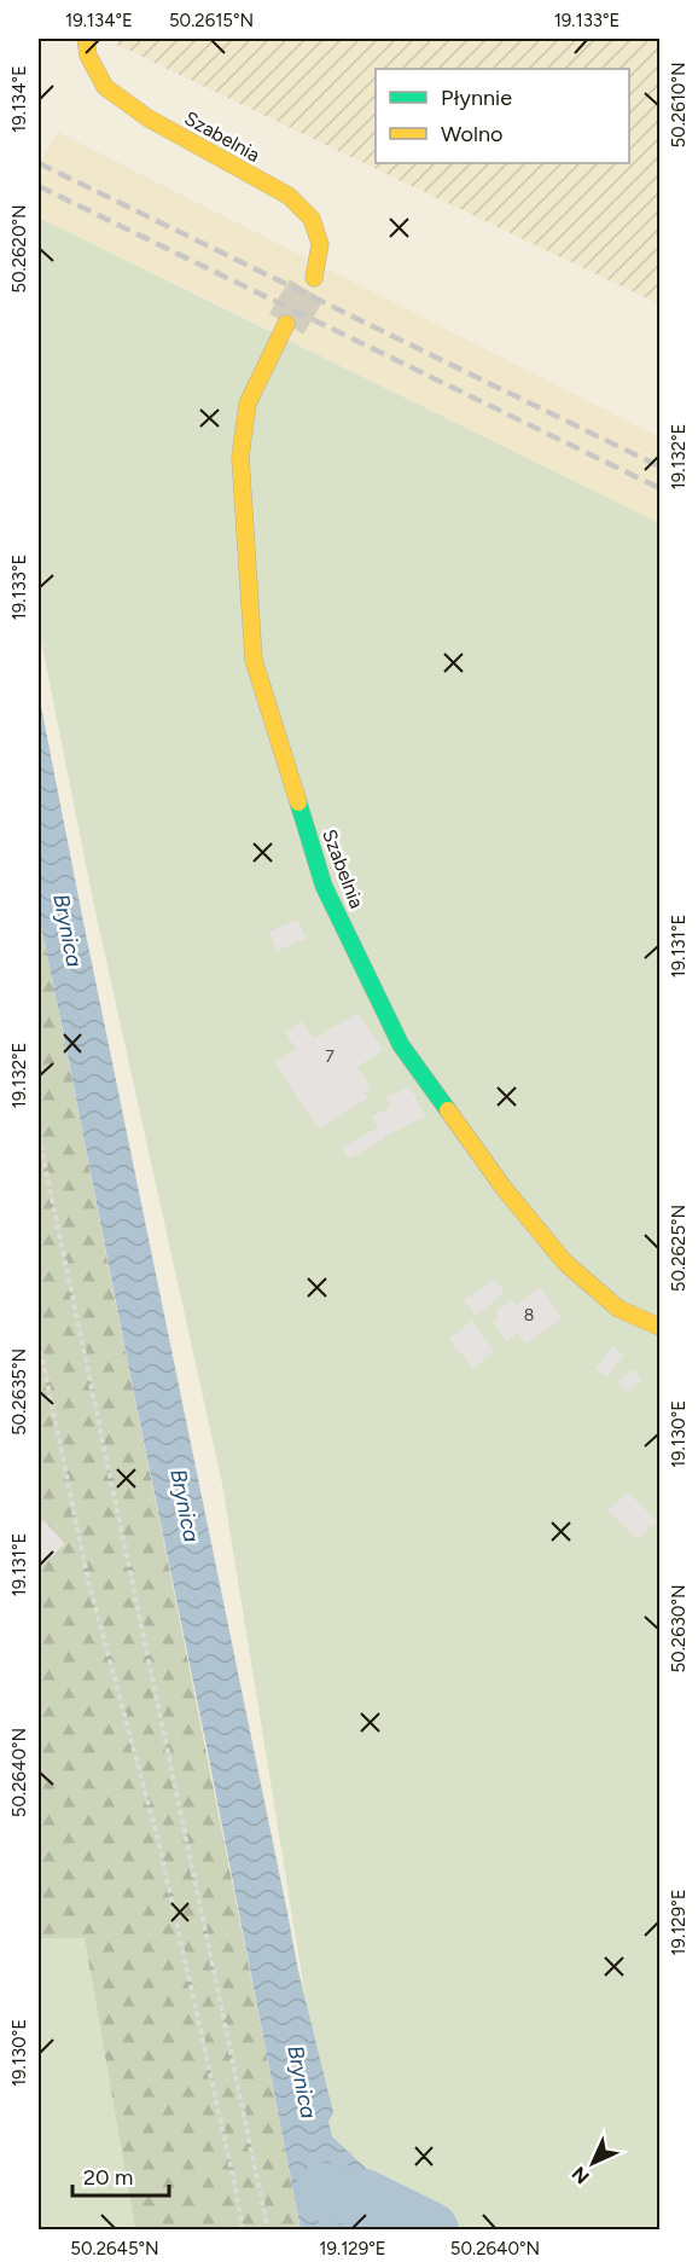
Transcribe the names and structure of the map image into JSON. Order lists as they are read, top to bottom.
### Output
{
  "streets": {
    "street": ["Szabelnia"]
  },
  "water": ["Brynica"],
  "house_numbers": ["7", "8"],
  "legend": ["Płynnie", "Wolno"],
  "scale_bar": "20 m",
  "north": "bottom left",
  "coordinates": [
    "19.134°E",
    "50.2615°N",
    "19.133°E",
    "50.2610°N",
    "50.2620°N",
    "19.132°E",
    "19.131°E",
    "50.2625°N",
    "50.2635°N",
    "19.130°E",
    "50.2630°N",
    "50.2640°N",
    "19.129°E",
    "50.2645°N"
  ]
}
